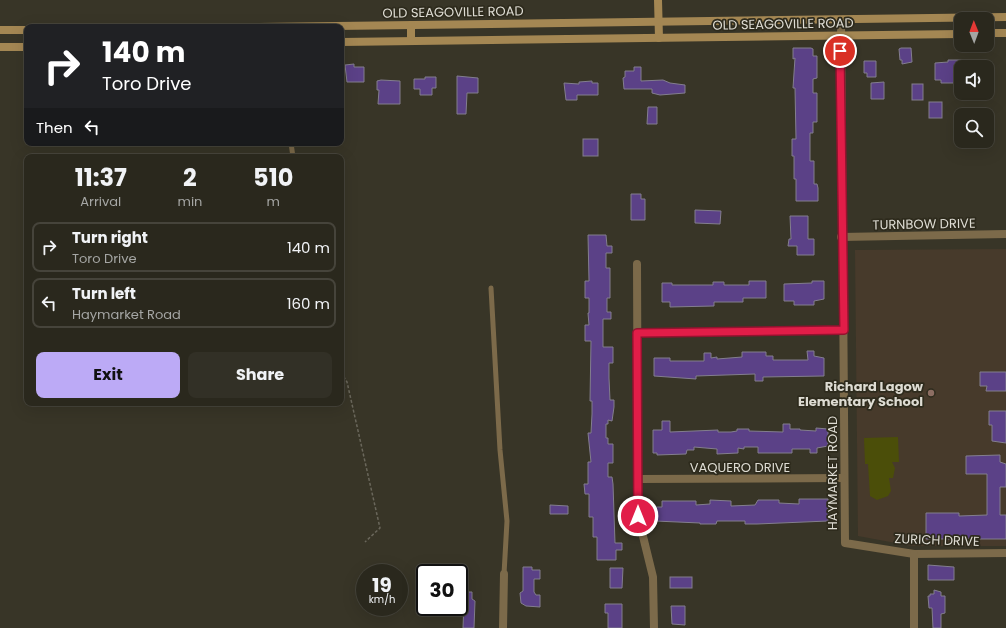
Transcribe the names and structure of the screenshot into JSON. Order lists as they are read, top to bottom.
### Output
{
  "streets": {
    "main road": ["OLD SEAGOVILLE ROAD"],
    "street": [
      "TURNBOW DRIVE",
      "VAQUERO DRIVE",
      "HAYMARKET ROAD",
      "ZURICH DRIVE"
    ]
  },
  "crossings": [
    ["OLD SEAGOVILLE ROAD", "HAYMARKET ROAD"],
    ["TURNBOW DRIVE", "HAYMARKET ROAD"],
    ["VAQUERO DRIVE", "HAYMARKET ROAD"],
    ["HAYMARKET ROAD", "ZURICH DRIVE"]
  ],
  "places": ["Richard Lagow Elementary School"],
  "north": "top",
  "page": {
    "turn": ["140 m", "Toro Drive"],
    "then": "Then",
    "eta": [
      "11:37",
      "Arrival",
      "2",
      "min",
      "510",
      "m"
    ],
    "list": [
      {
        "name": "Turn right",
        "note": "Toro Drive",
        "value": "140 m"
      },
      {
        "name": "Turn left",
        "note": "Haymarket Road",
        "value": "160 m"
      }
    ],
    "buttons": ["Exit", "Share"],
    "speed": "19 km/h",
    "limit": "30"
  }
}
